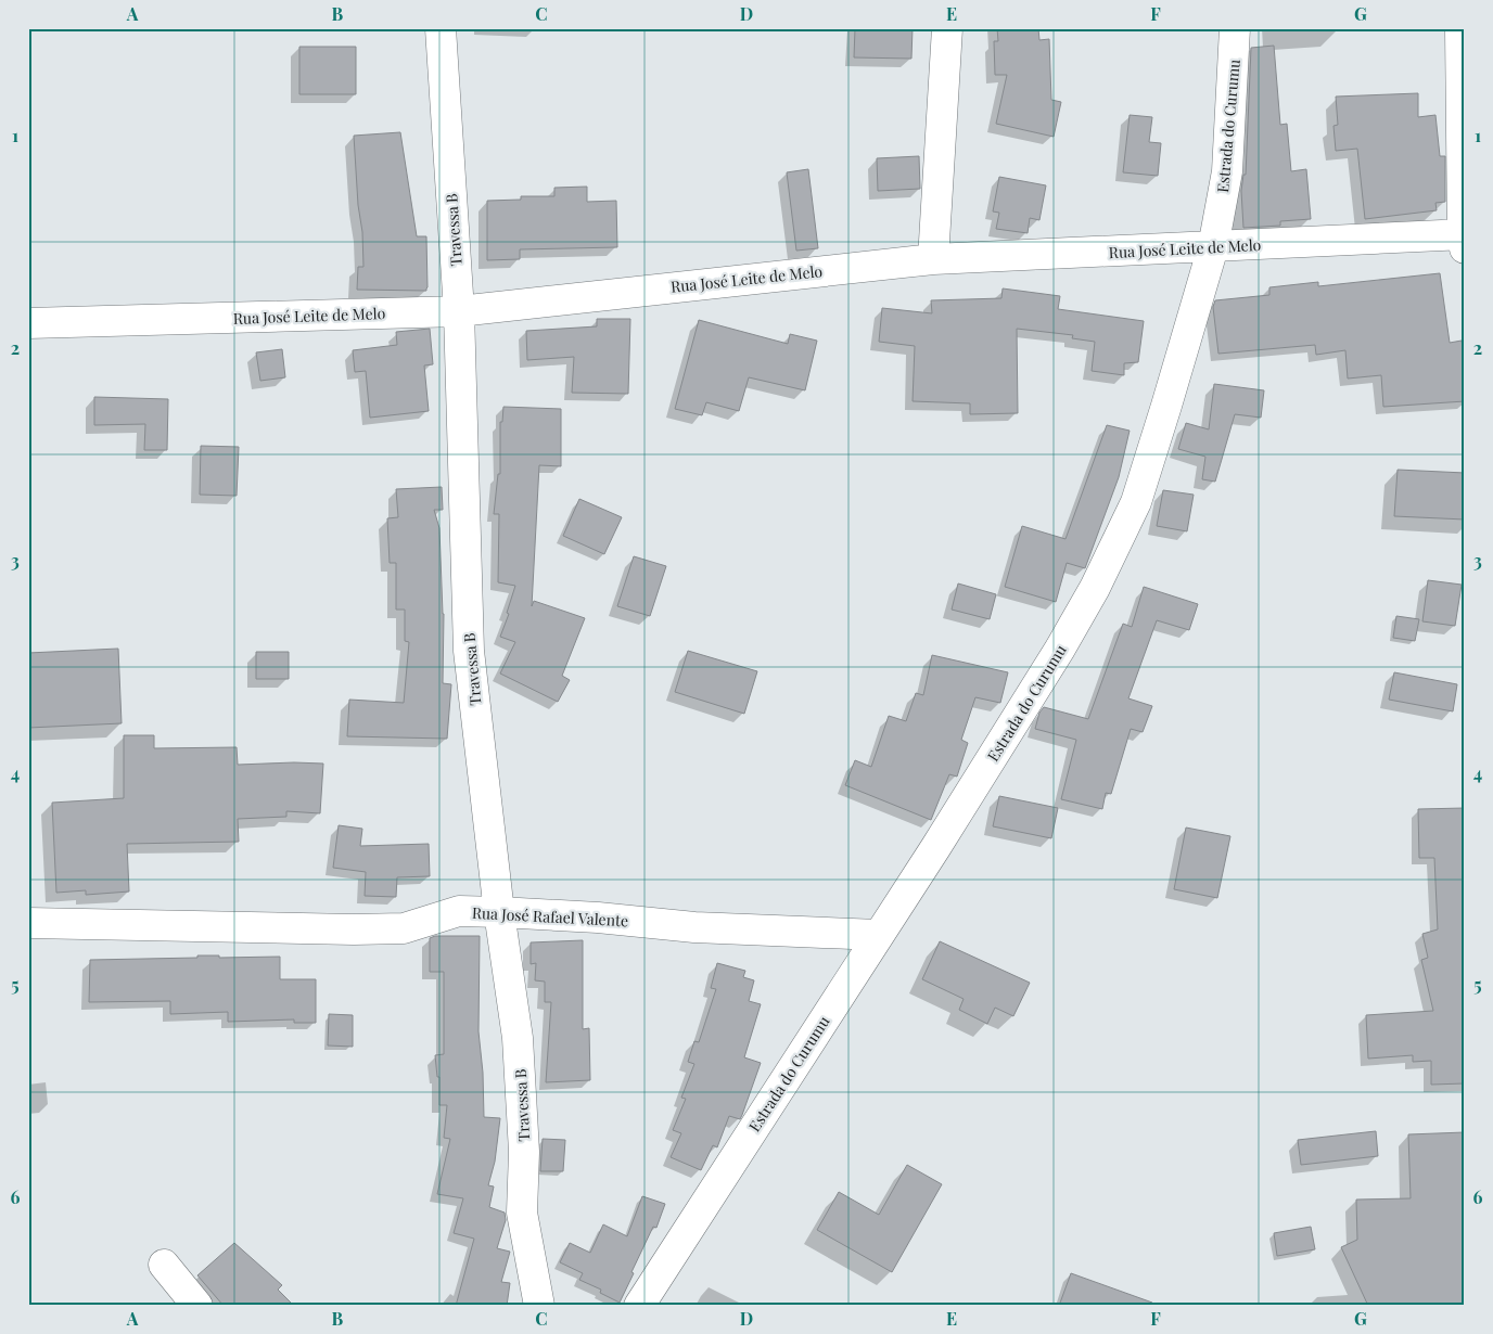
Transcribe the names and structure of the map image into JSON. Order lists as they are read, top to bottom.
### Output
{
  "streets": {
    "street": [
      "Estrada do Curumu",
      "Travessa B",
      "Rua José Leite de Melo",
      "Rua José Rafael Valente"
    ]
  },
  "crossings": [
    ["Estrada do Curumu", "Rua José Leite de Melo"],
    ["Estrada do Curumu", "Rua José Rafael Valente"],
    ["Travessa B", "Rua José Leite de Melo"],
    ["Travessa B", "Rua José Rafael Valente"]
  ],
  "grid": {
    "columns": [
      "A",
      "B",
      "C",
      "D",
      "E",
      "F",
      "G"
    ],
    "rows": [
      "1",
      "2",
      "3",
      "4",
      "5",
      "6"
    ]
  }
}
